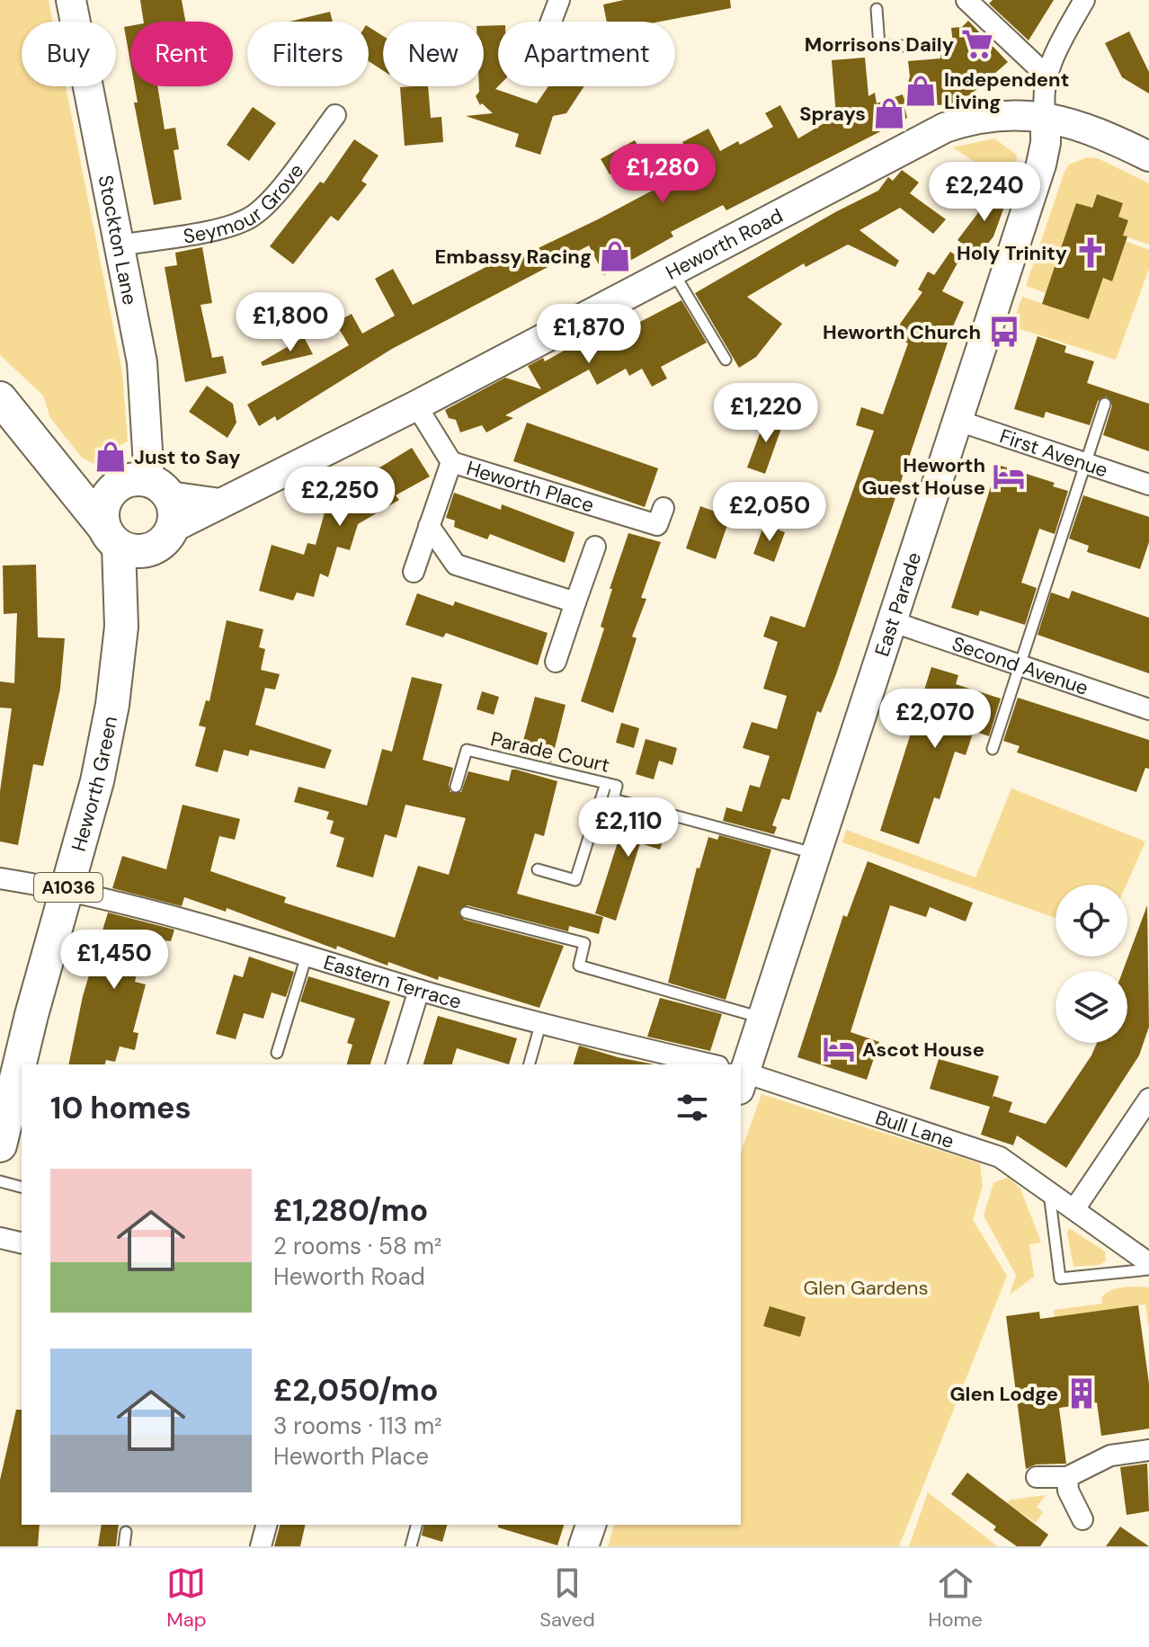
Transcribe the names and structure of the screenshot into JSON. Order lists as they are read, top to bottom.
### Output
{
  "streets": {
    "main road": ["Heworth Green", "A1036"],
    "street": [
      "Seymour Grove",
      "Stockton Lane",
      "Heworth Road",
      "First Avenue",
      "Heworth Place",
      "East Parade",
      "Second Avenue",
      "Eastern Terrace",
      "Bull Lane"
    ],
    "lane": ["Parade Court"]
  },
  "crossings": [
    ["Seymour Grove", "Stockton Lane"],
    ["Stockton Lane", "Heworth Road"],
    ["Stockton Lane", "Heworth Green"],
    ["Stockton Lane", "A1036"],
    ["Heworth Road", "Heworth Place"],
    ["Heworth Road", "East Parade"],
    ["Heworth Road", "Heworth Green"],
    ["Heworth Road", "A1036"],
    ["First Avenue", "East Parade"],
    ["East Parade", "Second Avenue"],
    ["East Parade", "Parade Court"],
    ["Heworth Green", "A1036"],
    ["Heworth Green", "Eastern Terrace"]
  ],
  "parks": ["Glen Gardens"],
  "places": {
    "supermarket": ["Morrisons Daily"],
    "shop": [
      "Independent Living",
      "Sprays",
      "Embassy Racing",
      "Just to Say"
    ],
    "church": ["Holy Trinity"],
    "bus stop": ["Heworth Church"],
    "hotel": ["Heworth Guest House", "Ascot House"],
    "building": ["Glen Lodge"]
  },
  "page": {
    "chip": [
      "Buy",
      "Rent",
      "Filters",
      "New",
      "Apartment"
    ],
    "price": [
      "£1,280",
      "£2,240",
      "£1,800",
      "£1,870",
      "£1,220",
      "£2,250",
      "£2,050",
      "£2,070",
      "£2,110",
      "£1,450"
    ],
    "heading": "10 homes",
    "list": [
      {
        "name": "£1,280/mo",
        "note": "2 rooms · 58 m² · Heworth Road"
      },
      {
        "name": "£2,050/mo",
        "note": "3 rooms · 113 m² · Heworth Place"
      }
    ],
    "tabs": ["Map", "Saved", "Home"]
  }
}
